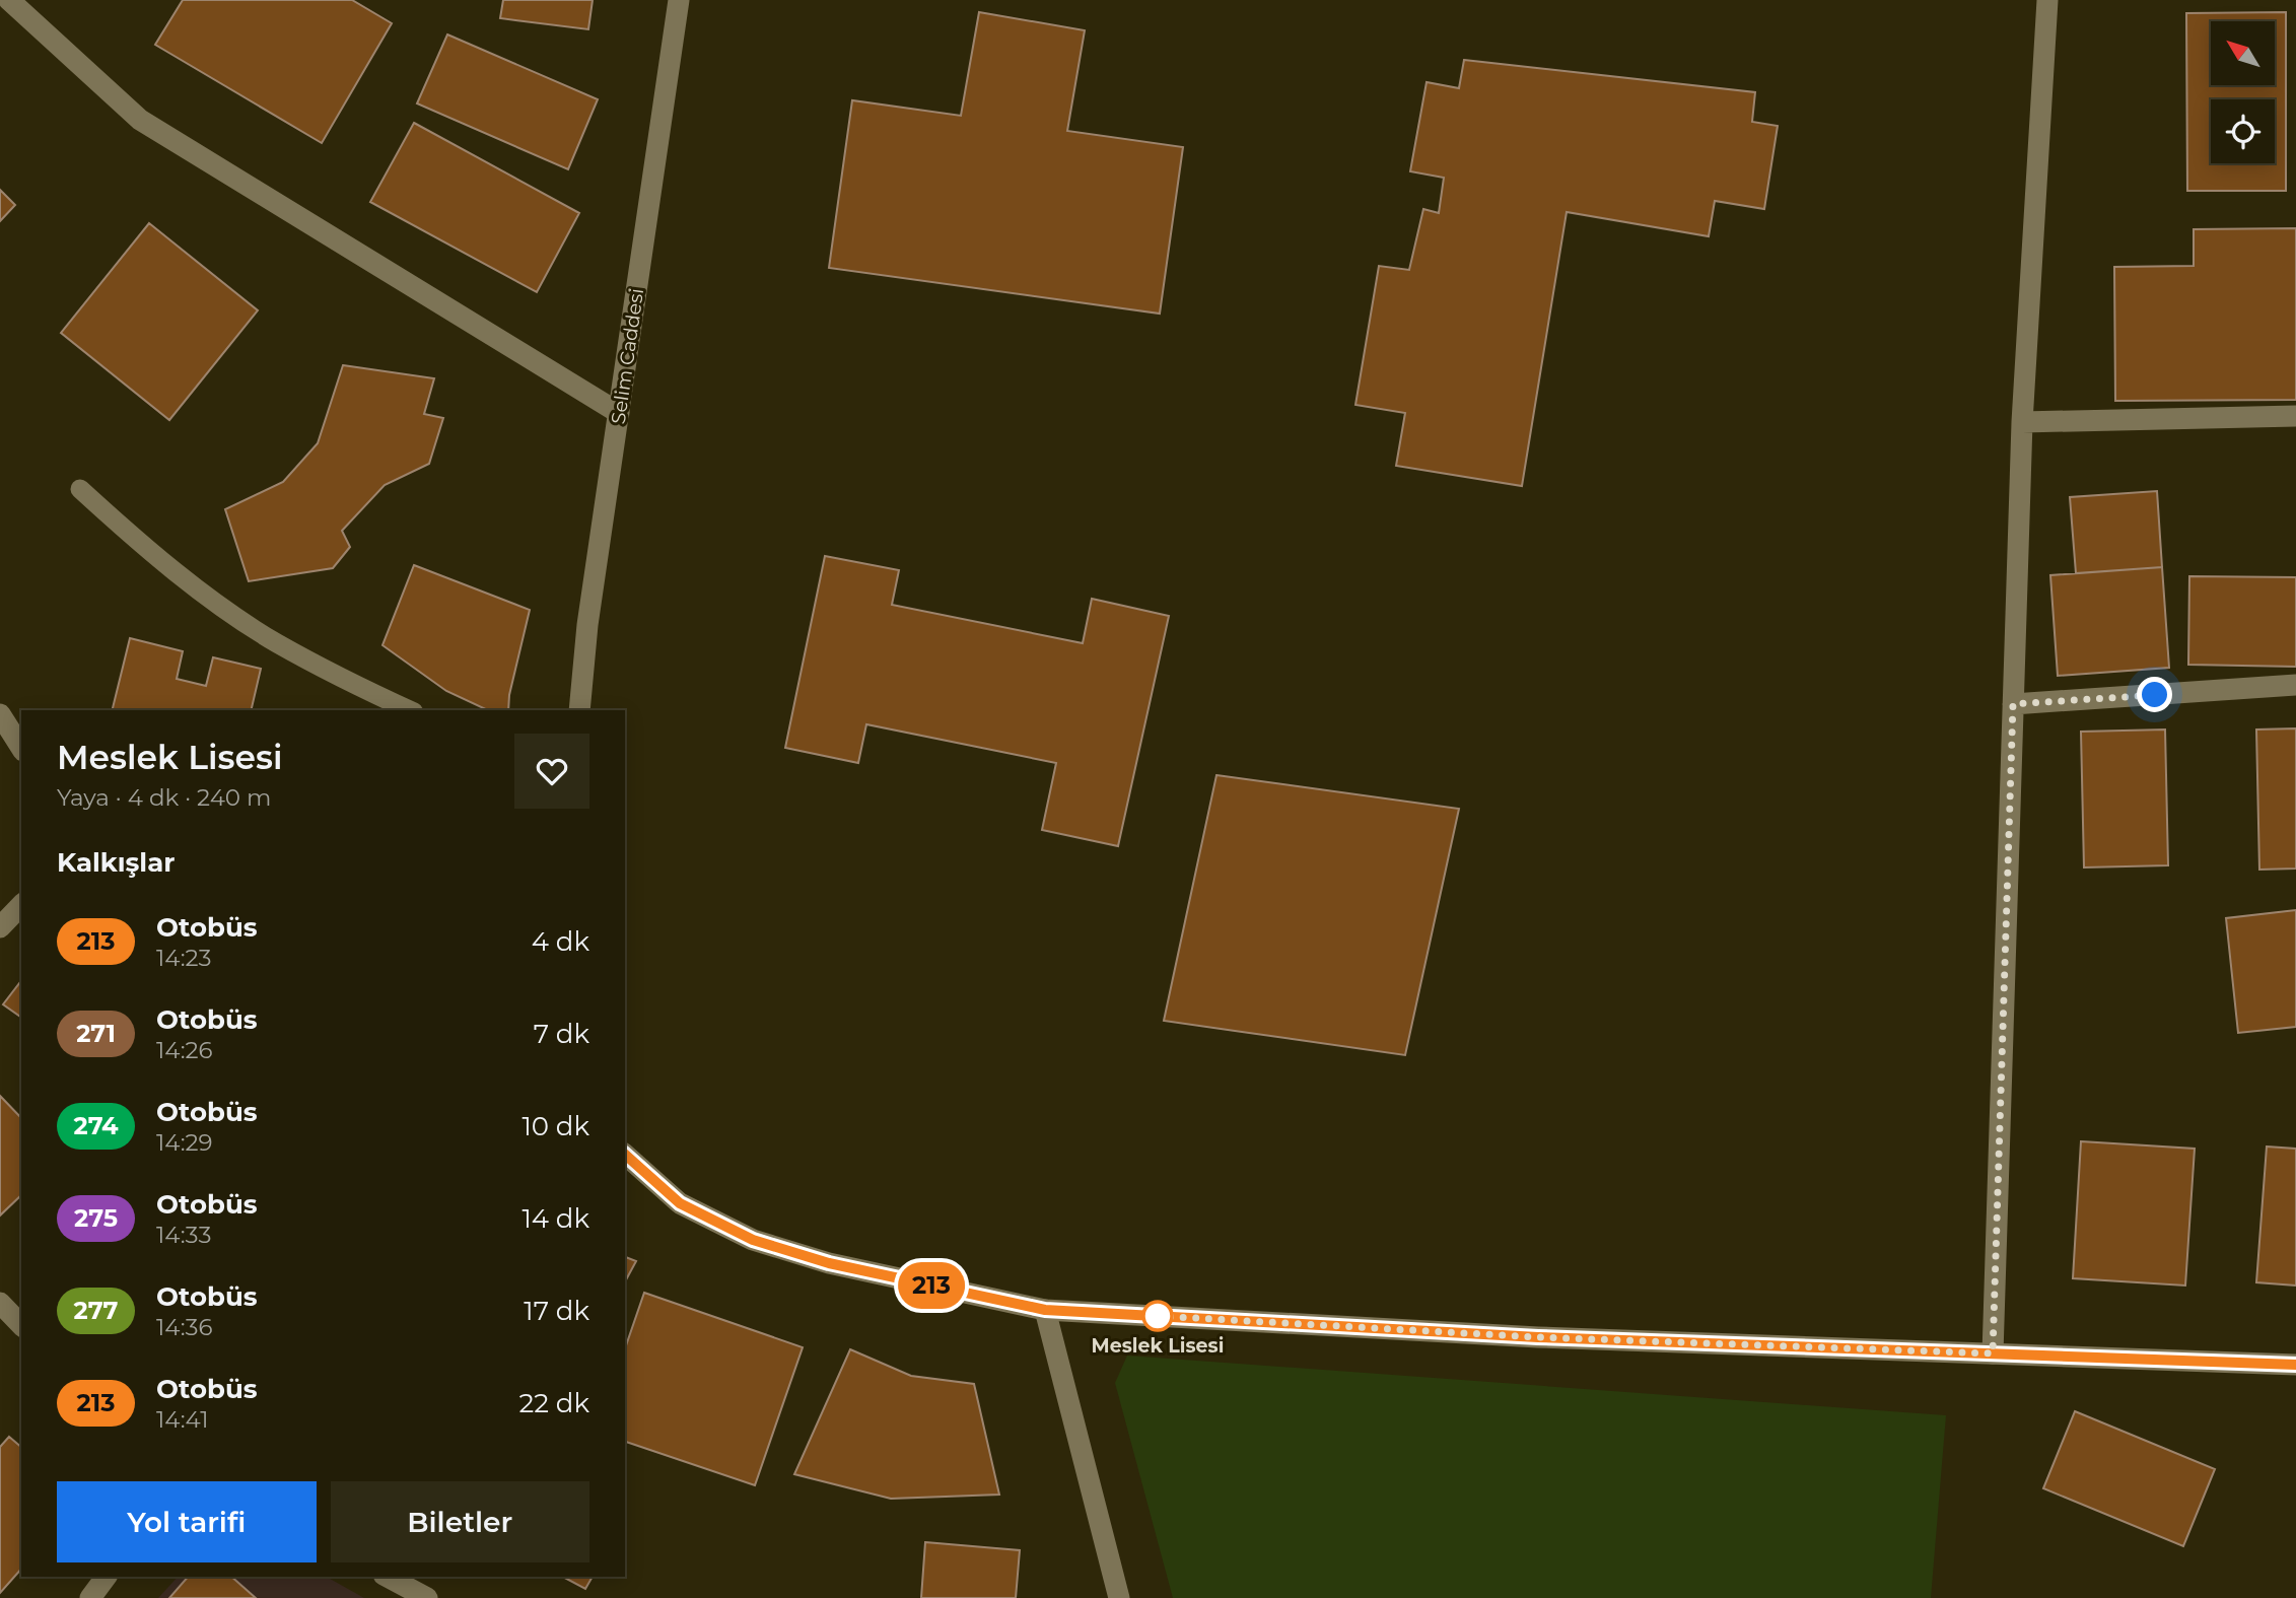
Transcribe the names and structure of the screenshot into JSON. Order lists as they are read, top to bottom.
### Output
{
  "streets": {
    "street": ["Selim Caddesi"]
  },
  "places": ["Meslek Lisesi"],
  "lines": ["bus line 213"],
  "north": "top left",
  "page": {
    "on_map": "213",
    "heading": [
      ["Meslek Lisesi", "Yaya · 4 dk · 240 m"],
      "Kalkışlar"
    ],
    "list": [
      {
        "mark": "213",
        "name": "Otobüs",
        "note": "14:23",
        "value": "4 dk"
      },
      {
        "mark": "271",
        "name": "Otobüs",
        "note": "14:26",
        "value": "7 dk"
      },
      {
        "mark": "274",
        "name": "Otobüs",
        "note": "14:29",
        "value": "10 dk"
      },
      {
        "mark": "275",
        "name": "Otobüs",
        "note": "14:33",
        "value": "14 dk"
      },
      {
        "mark": "277",
        "name": "Otobüs",
        "note": "14:36",
        "value": "17 dk"
      },
      {
        "mark": "213",
        "name": "Otobüs",
        "note": "14:41",
        "value": "22 dk"
      }
    ],
    "buttons": ["Yol tarifi", "Biletler"]
  }
}
